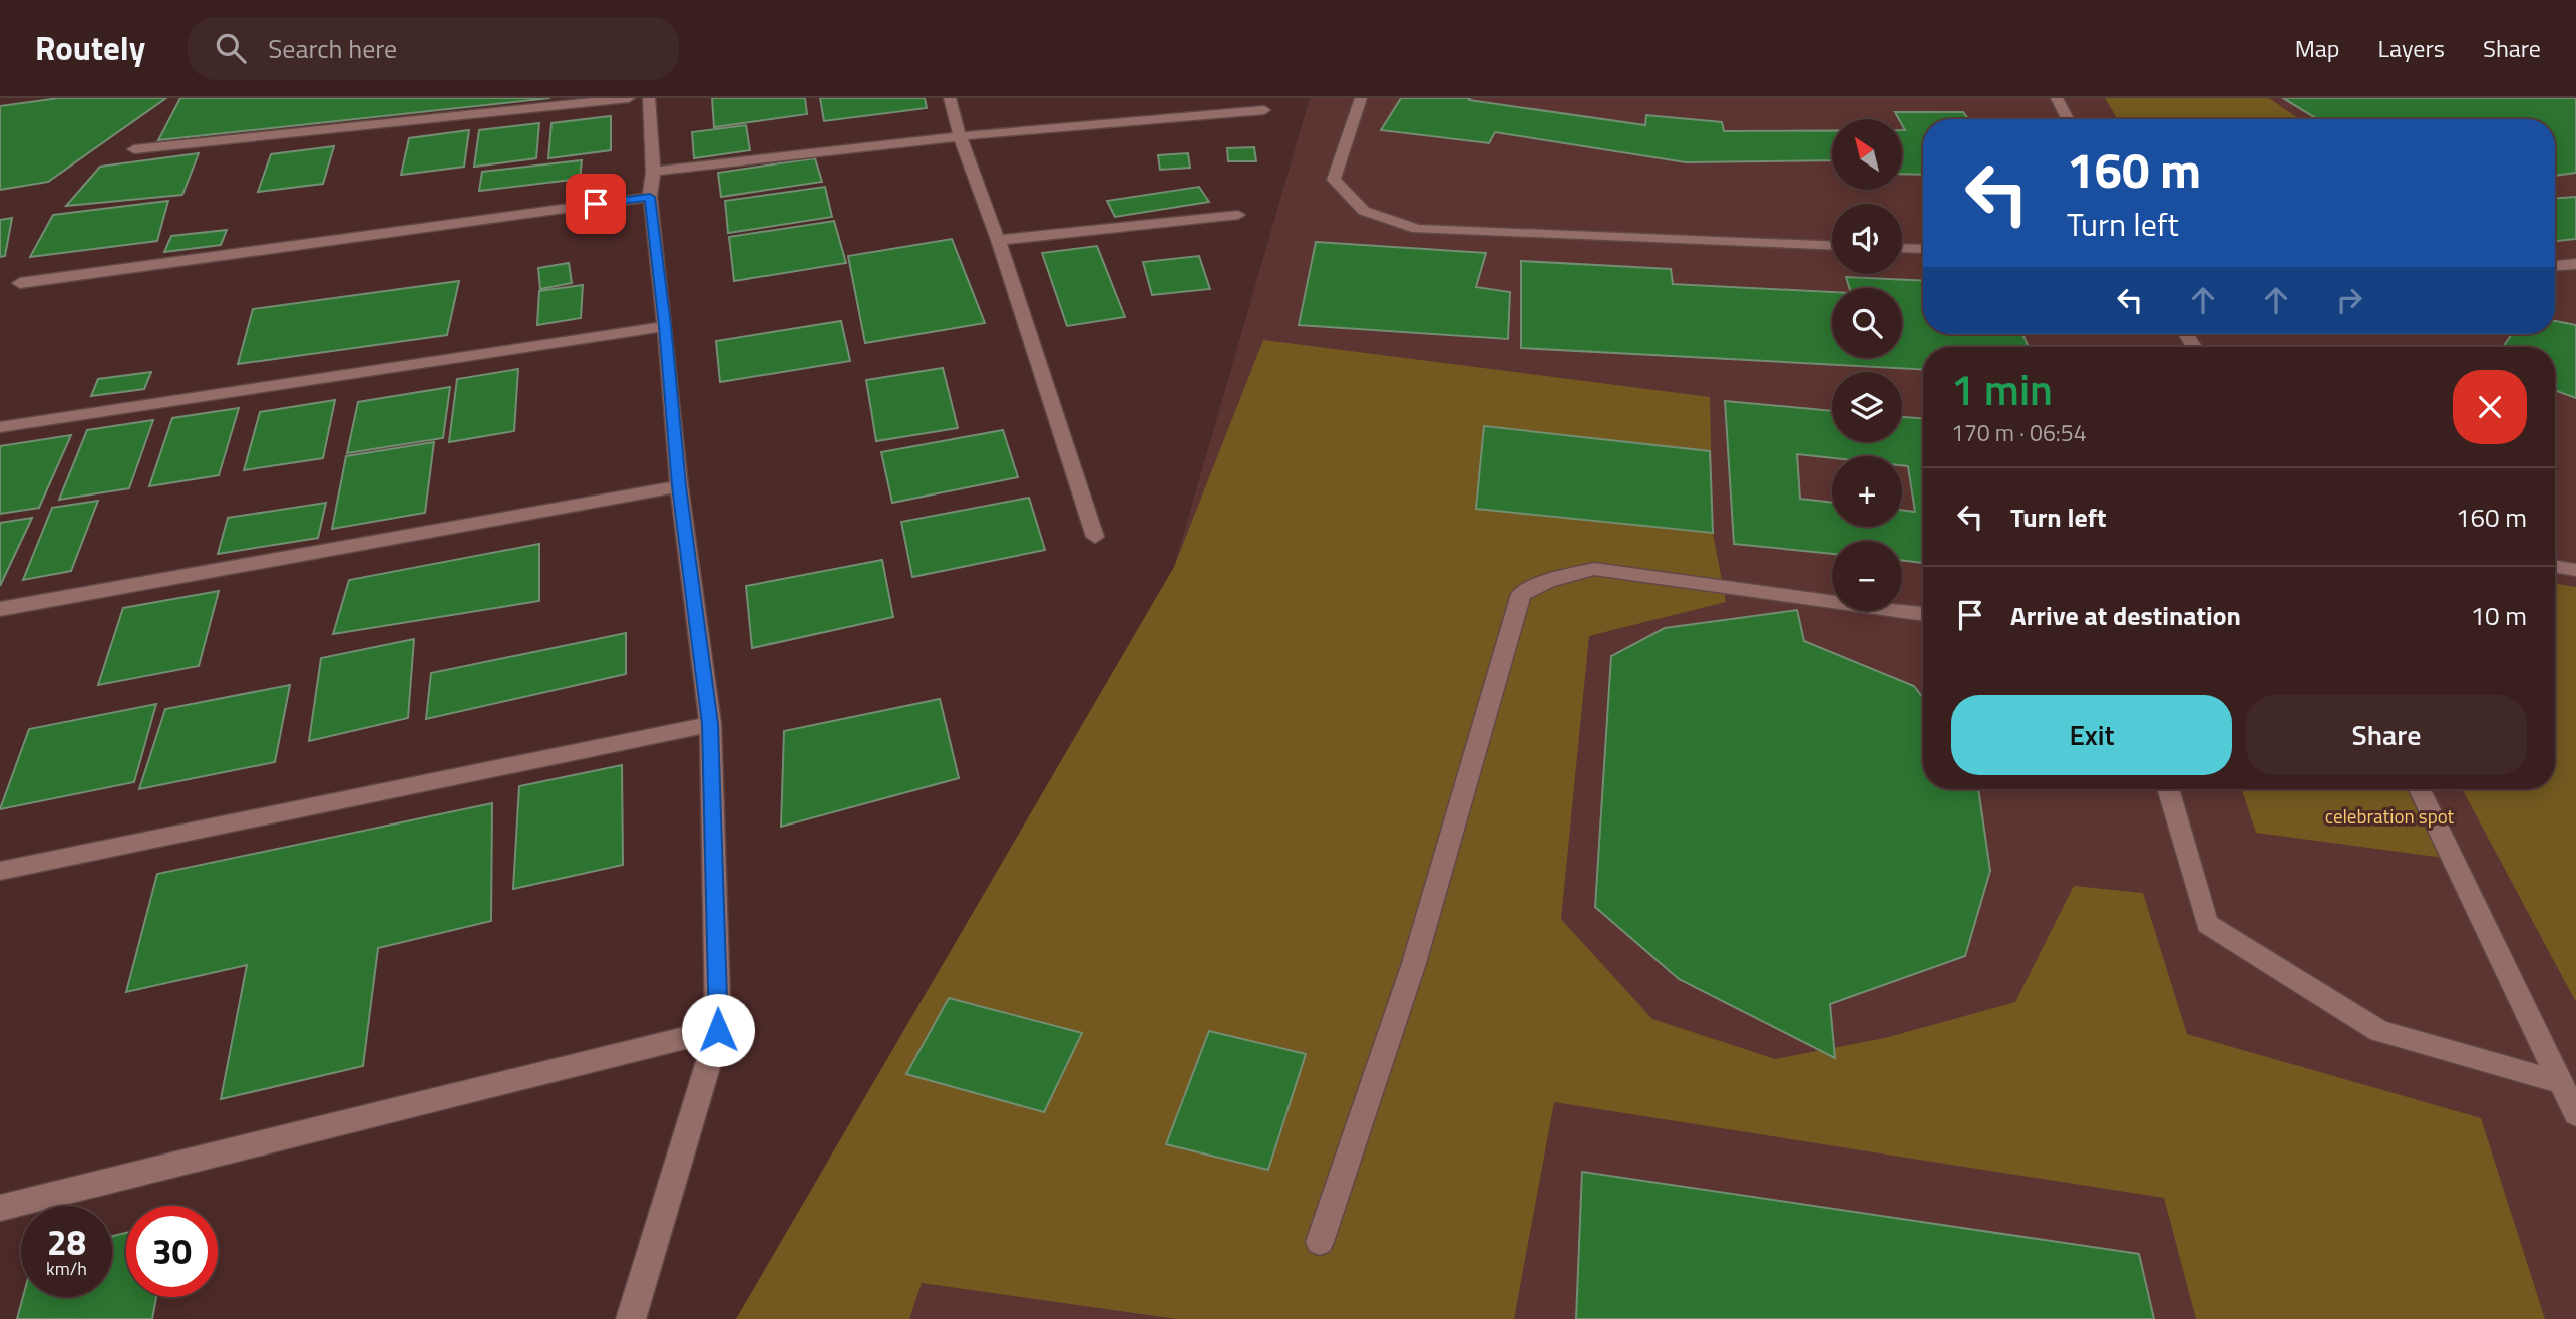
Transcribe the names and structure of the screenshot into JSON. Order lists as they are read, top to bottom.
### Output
{
  "parks": ["celebration spot"],
  "north": "top left",
  "page": {
    "header": "Routely",
    "search": "Search here",
    "nav": ["Map", "Layers", "Share"],
    "map_buttons": ["+", "−"],
    "turn": ["160 m", "Turn left"],
    "heading": ["1 min", "170 m · 06:54"],
    "list": [
      {
        "name": "Turn left",
        "value": "160 m"
      },
      {
        "name": "Arrive at destination",
        "value": "10 m"
      }
    ],
    "buttons": ["Exit", "Share"],
    "speed": "28 km/h",
    "limit": "30"
  }
}
